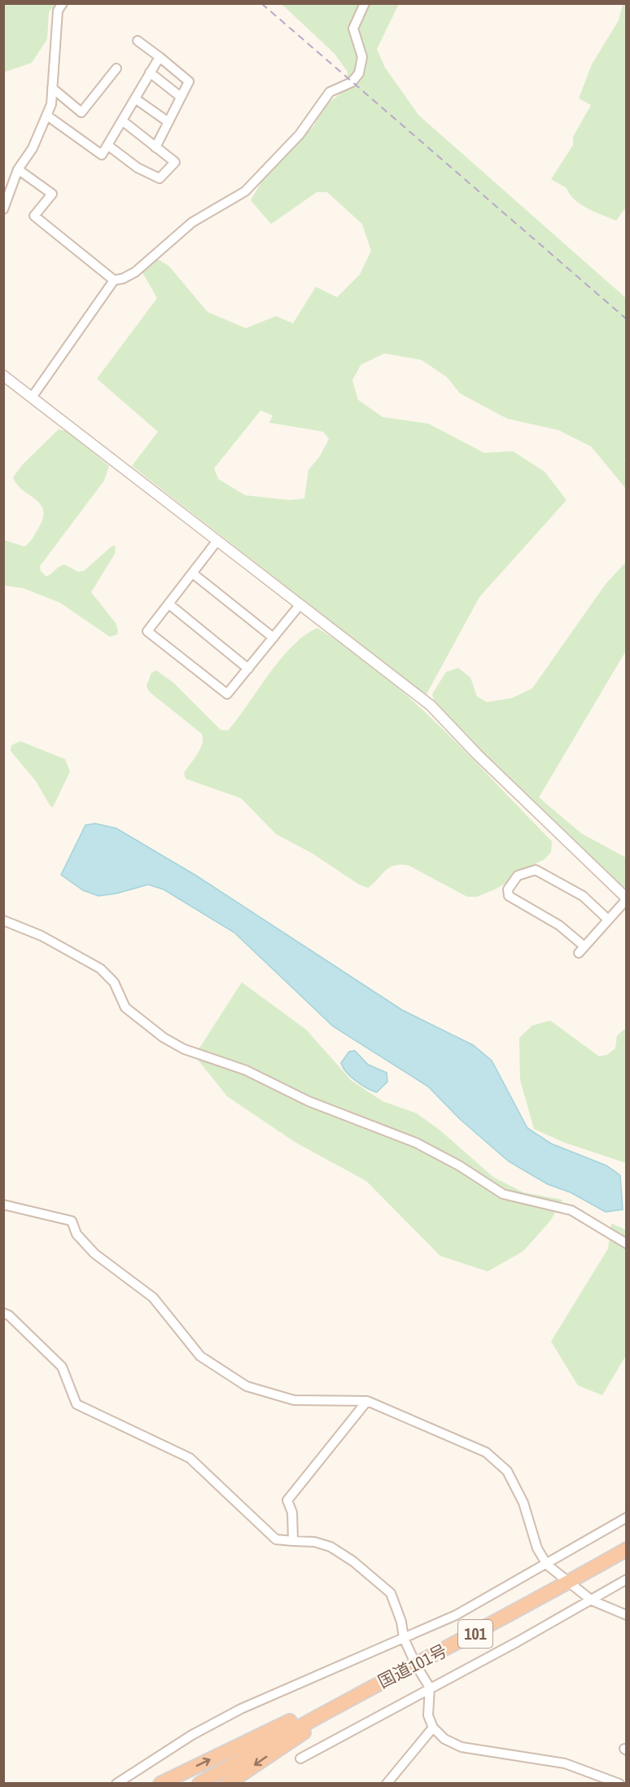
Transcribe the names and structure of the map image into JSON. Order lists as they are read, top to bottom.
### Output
{
  "streets": {
    "highway": ["101", "国道101号"]
  }
}
